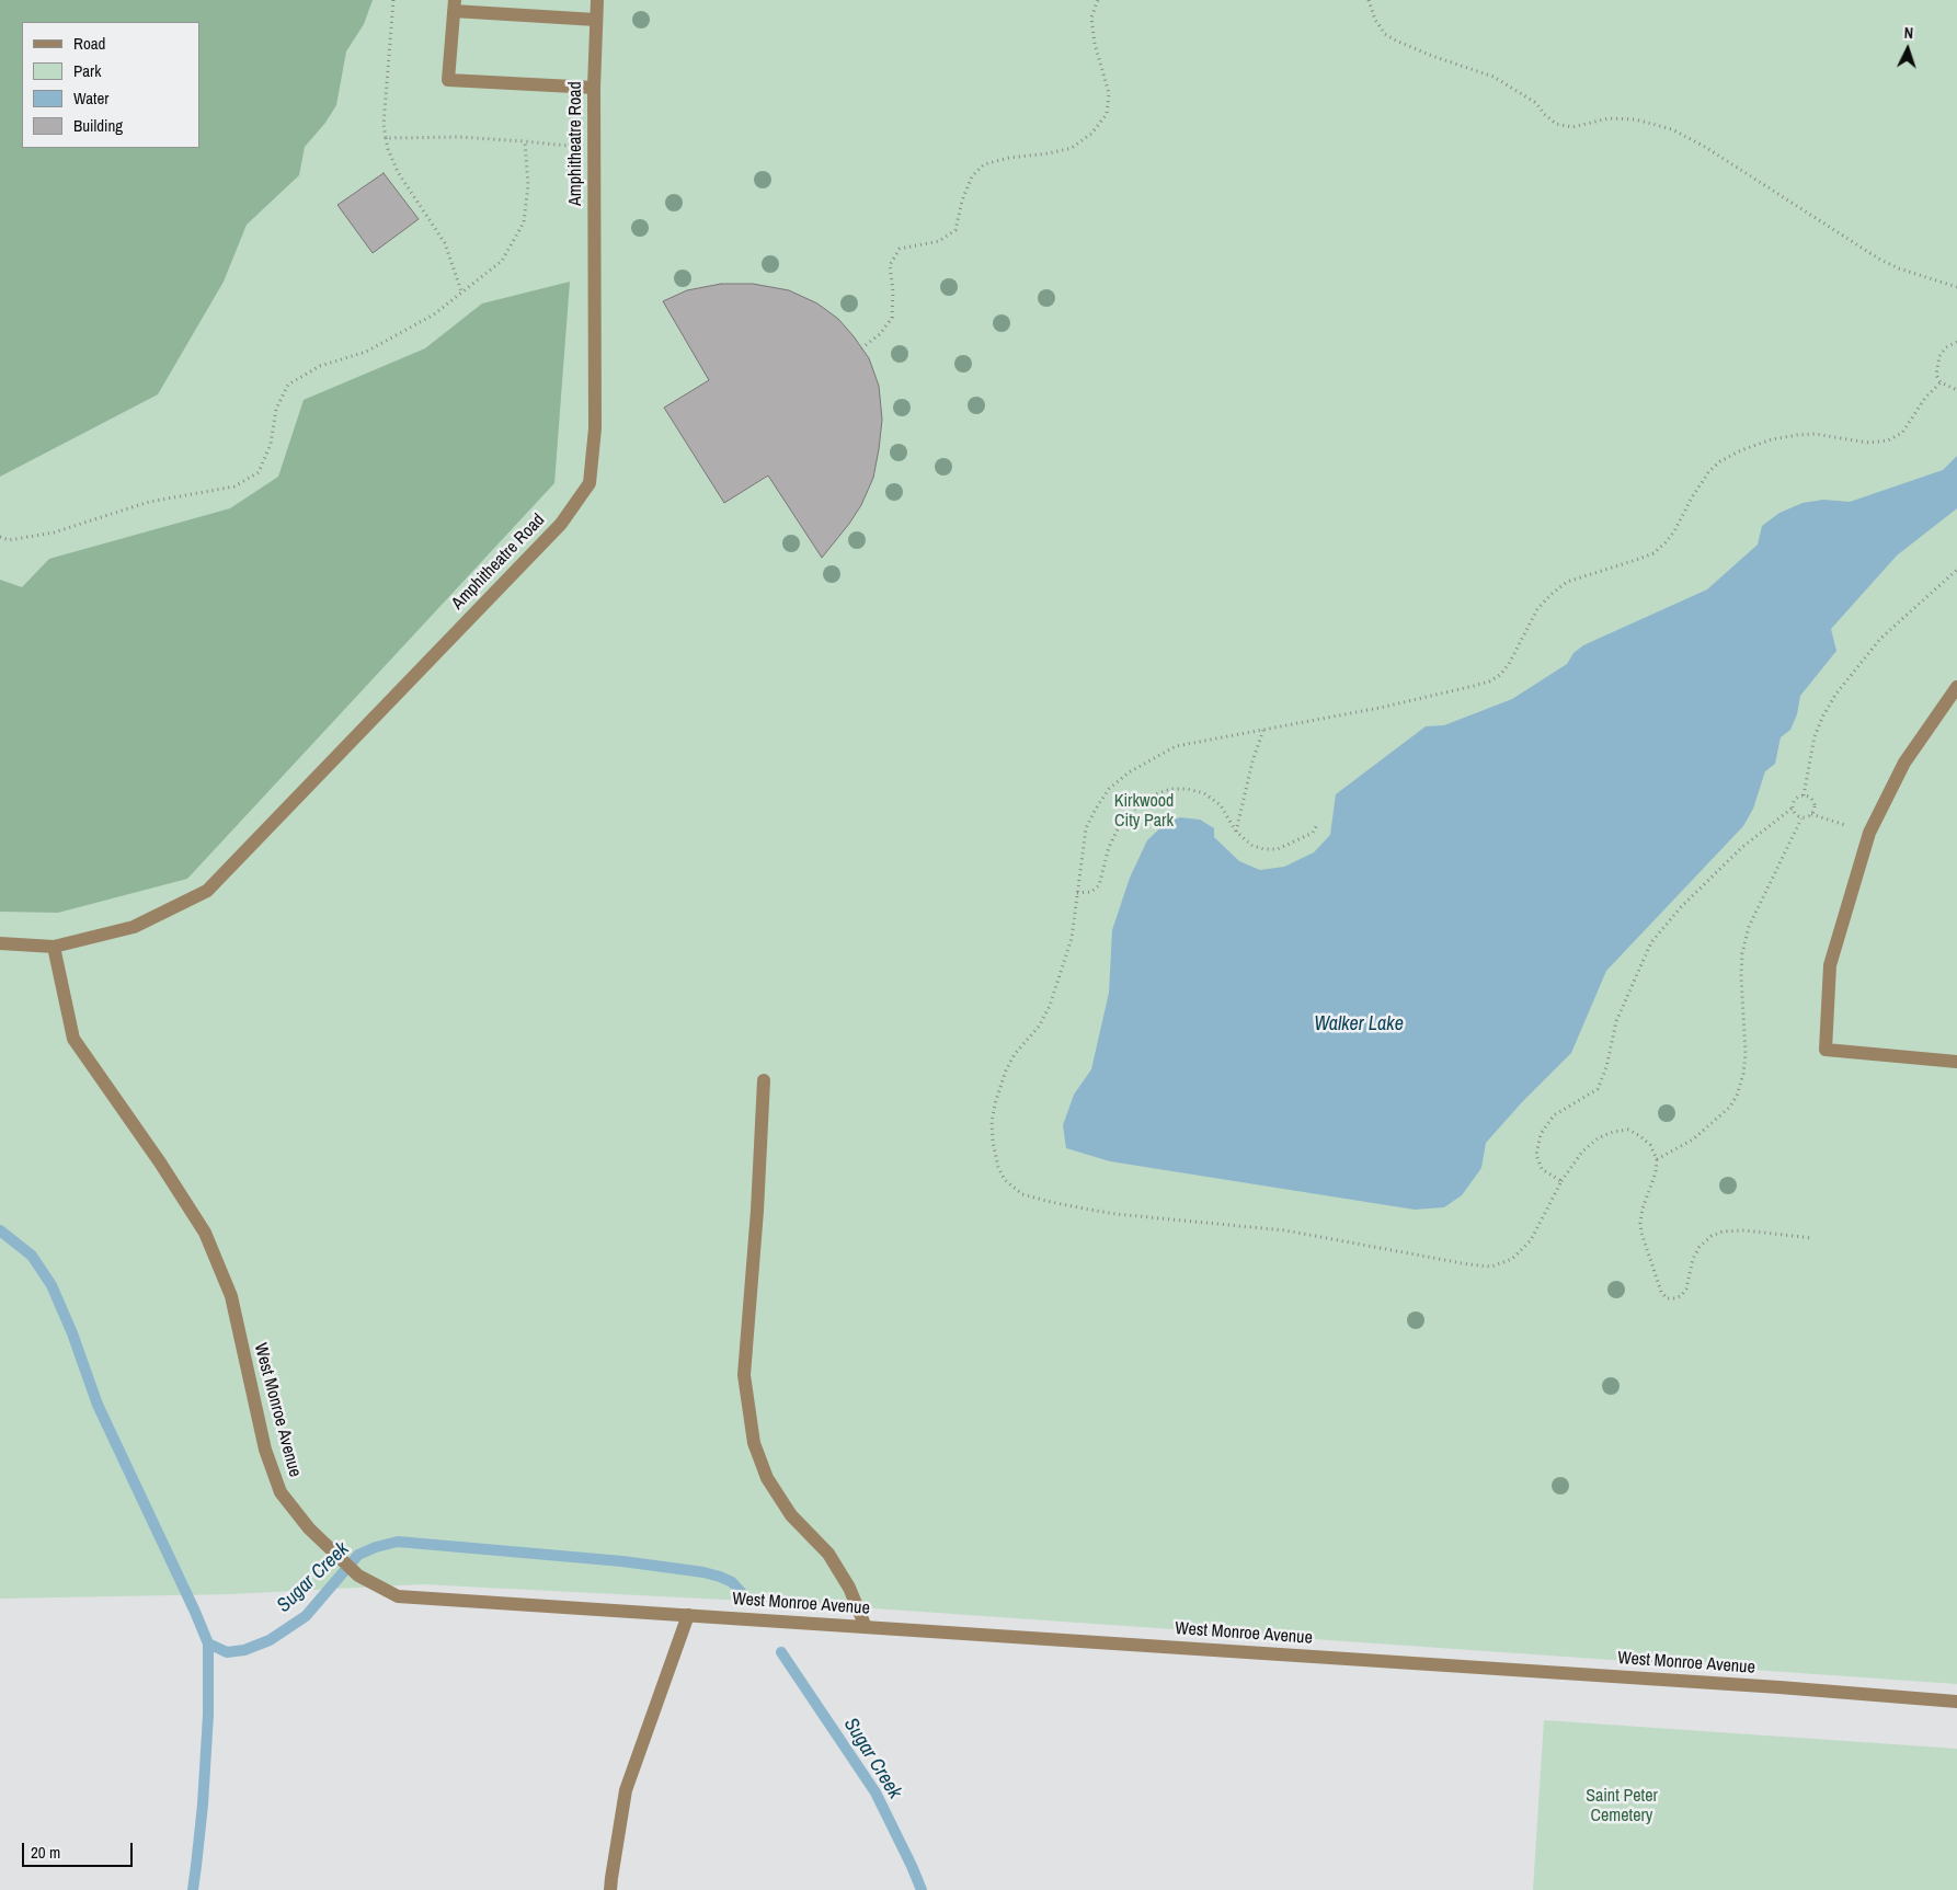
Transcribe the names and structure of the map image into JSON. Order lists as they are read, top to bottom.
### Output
{
  "streets": {
    "street": ["Amphitheatre Road", "West Monroe Avenue"]
  },
  "crossings": [
    ["Amphitheatre Road", "West Monroe Avenue"]
  ],
  "water": ["Walker Lake", "Sugar Creek"],
  "parks": ["Kirkwood City Park", "Saint Peter Cemetery"],
  "legend": [
    "Road",
    "Park",
    "Water",
    "Building"
  ],
  "scale_bar": "20 m",
  "north": "top"
}
